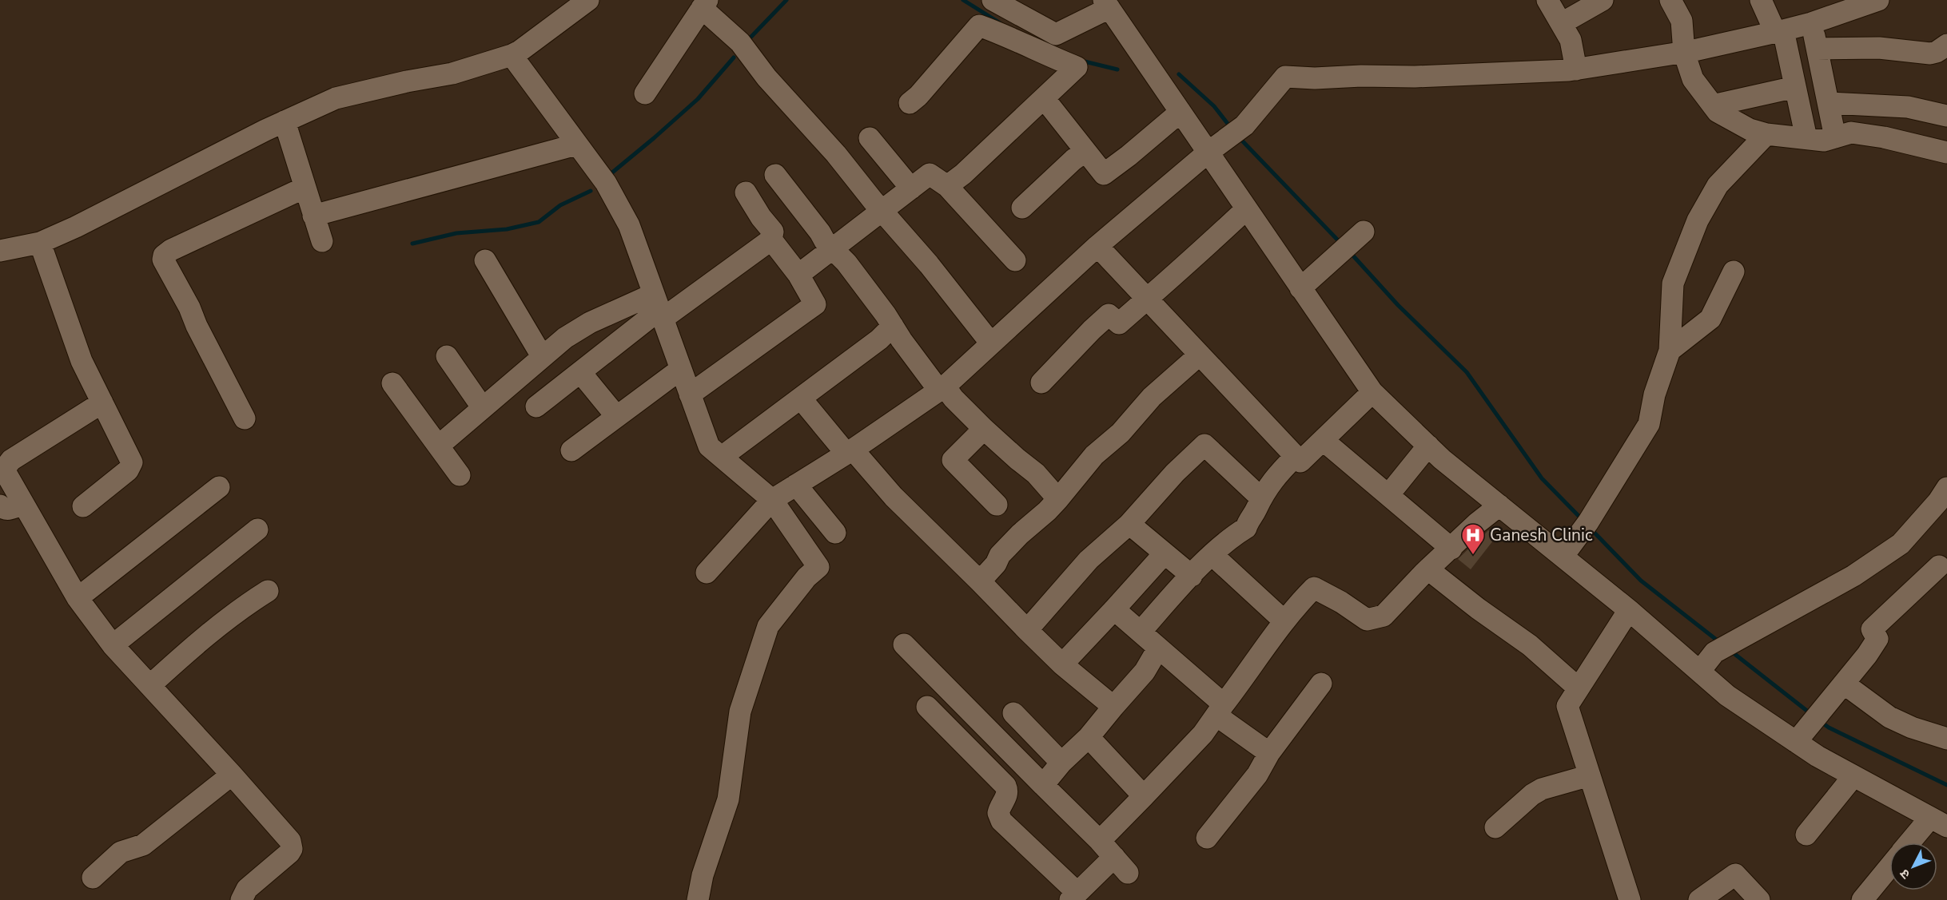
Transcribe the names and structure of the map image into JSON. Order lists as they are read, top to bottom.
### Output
{
  "places": {
    "hospital": ["Ganesh Clinic"]
  },
  "north": "bottom left"
}
